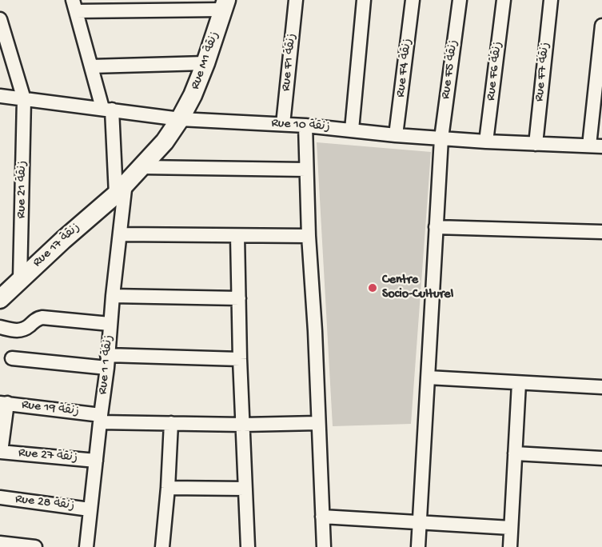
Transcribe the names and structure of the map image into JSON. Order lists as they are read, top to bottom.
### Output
{
  "streets": {
    "street": [
      "Rue M1 زنقة",
      "Rue F1 زنقة",
      "Rue F4 زنقة",
      "Rue F5 زنقة",
      "Rue F6 زنقة",
      "Rue F7 زنقة",
      "Rue 10 زنقة",
      "Rue 21 زنقة",
      "Rue 17 زنقة",
      "Rue 1 زنقة 1",
      "Rue 19 زنقة",
      "Rue 27 زنقة",
      "Rue 28 زنقة"
    ]
  },
  "crossings": [
    ["Rue M1 زنقة", "Rue 10 زنقة"],
    ["Rue M1 زنقة", "Rue 17 زنقة"],
    ["Rue F1 زنقة", "Rue 10 زنقة"],
    ["Rue F4 زنقة", "Rue 10 زنقة"],
    ["Rue F5 زنقة", "Rue 10 زنقة"],
    ["Rue F6 زنقة", "Rue 10 زنقة"],
    ["Rue F7 زنقة", "Rue 10 زنقة"],
    ["Rue 10 زنقة", "Rue 21 زنقة"],
    ["Rue 10 زنقة", "Rue 17 زنقة"],
    ["Rue 21 زنقة", "Rue 17 زنقة"],
    ["Rue 17 زنقة", "Rue 1 زنقة 1"],
    ["Rue 1 زنقة 1", "Rue 19 زنقة"],
    ["Rue 1 زنقة 1", "Rue 27 زنقة"],
    ["Rue 1 زنقة 1", "Rue 28 زنقة"]
  ],
  "places": ["Centre Socio-Culturel"]
}
